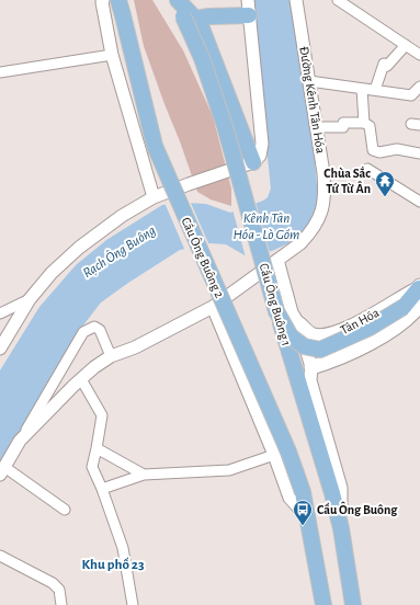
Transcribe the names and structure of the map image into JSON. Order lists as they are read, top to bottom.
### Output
{
  "streets": {
    "main road": ["Cầu Ông Buông 2", "Cầu Ông Buông 1", "Tân Hóa"],
    "street": ["Đường Kênh Tân Hóa"]
  },
  "crossings": [
    ["Cầu Ông Buông 1", "Tân Hóa"]
  ],
  "districts": ["Khu phố 23"],
  "water": ["Kênh Tân Hóa - Lò Gốm", "Rạch Ông Buông"],
  "places": {
    "temple": ["Chùa Sắc Tứ Từ Ân"],
    "bus stop": ["Cầu Ông Buông"]
  }
}
